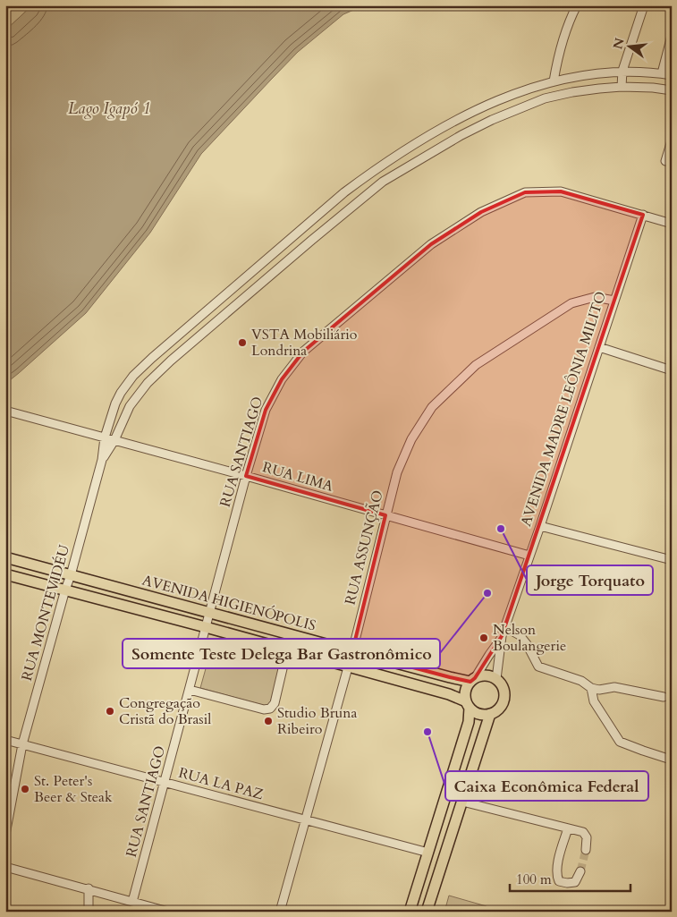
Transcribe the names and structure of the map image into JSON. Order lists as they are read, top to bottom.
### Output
{
  "streets": {
    "main road": ["AVENIDA HIGIENÓPOLIS"],
    "street": [
      "AVENIDA MADRE LEÔNIA MILITO",
      "RUA SANTIAGO",
      "RUA LIMA",
      "RUA ASSUNÇÃO",
      "RUA MONTEVIDÉU",
      "RUA LA PAZ"
    ]
  },
  "crossings": [
    ["AVENIDA MADRE LEÔNIA MILITO", "RUA SANTIAGO"],
    ["AVENIDA MADRE LEÔNIA MILITO", "RUA LIMA"],
    ["AVENIDA MADRE LEÔNIA MILITO", "RUA ASSUNÇÃO"],
    ["AVENIDA MADRE LEÔNIA MILITO", "AVENIDA HIGIENÓPOLIS"],
    ["RUA SANTIAGO", "RUA LIMA"],
    ["RUA SANTIAGO", "AVENIDA HIGIENÓPOLIS"],
    ["RUA SANTIAGO", "RUA LA PAZ"],
    ["RUA LIMA", "RUA ASSUNÇÃO"],
    ["RUA LIMA", "RUA MONTEVIDÉU"],
    ["RUA ASSUNÇÃO", "AVENIDA HIGIENÓPOLIS"],
    ["RUA ASSUNÇÃO", "RUA LA PAZ"],
    ["AVENIDA HIGIENÓPOLIS", "RUA MONTEVIDÉU"],
    ["RUA MONTEVIDÉU", "RUA LA PAZ"]
  ],
  "water": ["Lago Igapó 1"],
  "places": [
    "VSTA Mobiliário Londrina",
    "Jorge Torquato",
    "Somente Teste Delega Bar Gastronômico",
    "Nelson Boulangerie",
    "Congregação Cristã do Brasil",
    "Studio Bruna Ribeiro",
    "Caixa Econômica Federal",
    "St. Peter's Beer & Steak"
  ],
  "scale_bar": "100 m",
  "north": "left"
}
